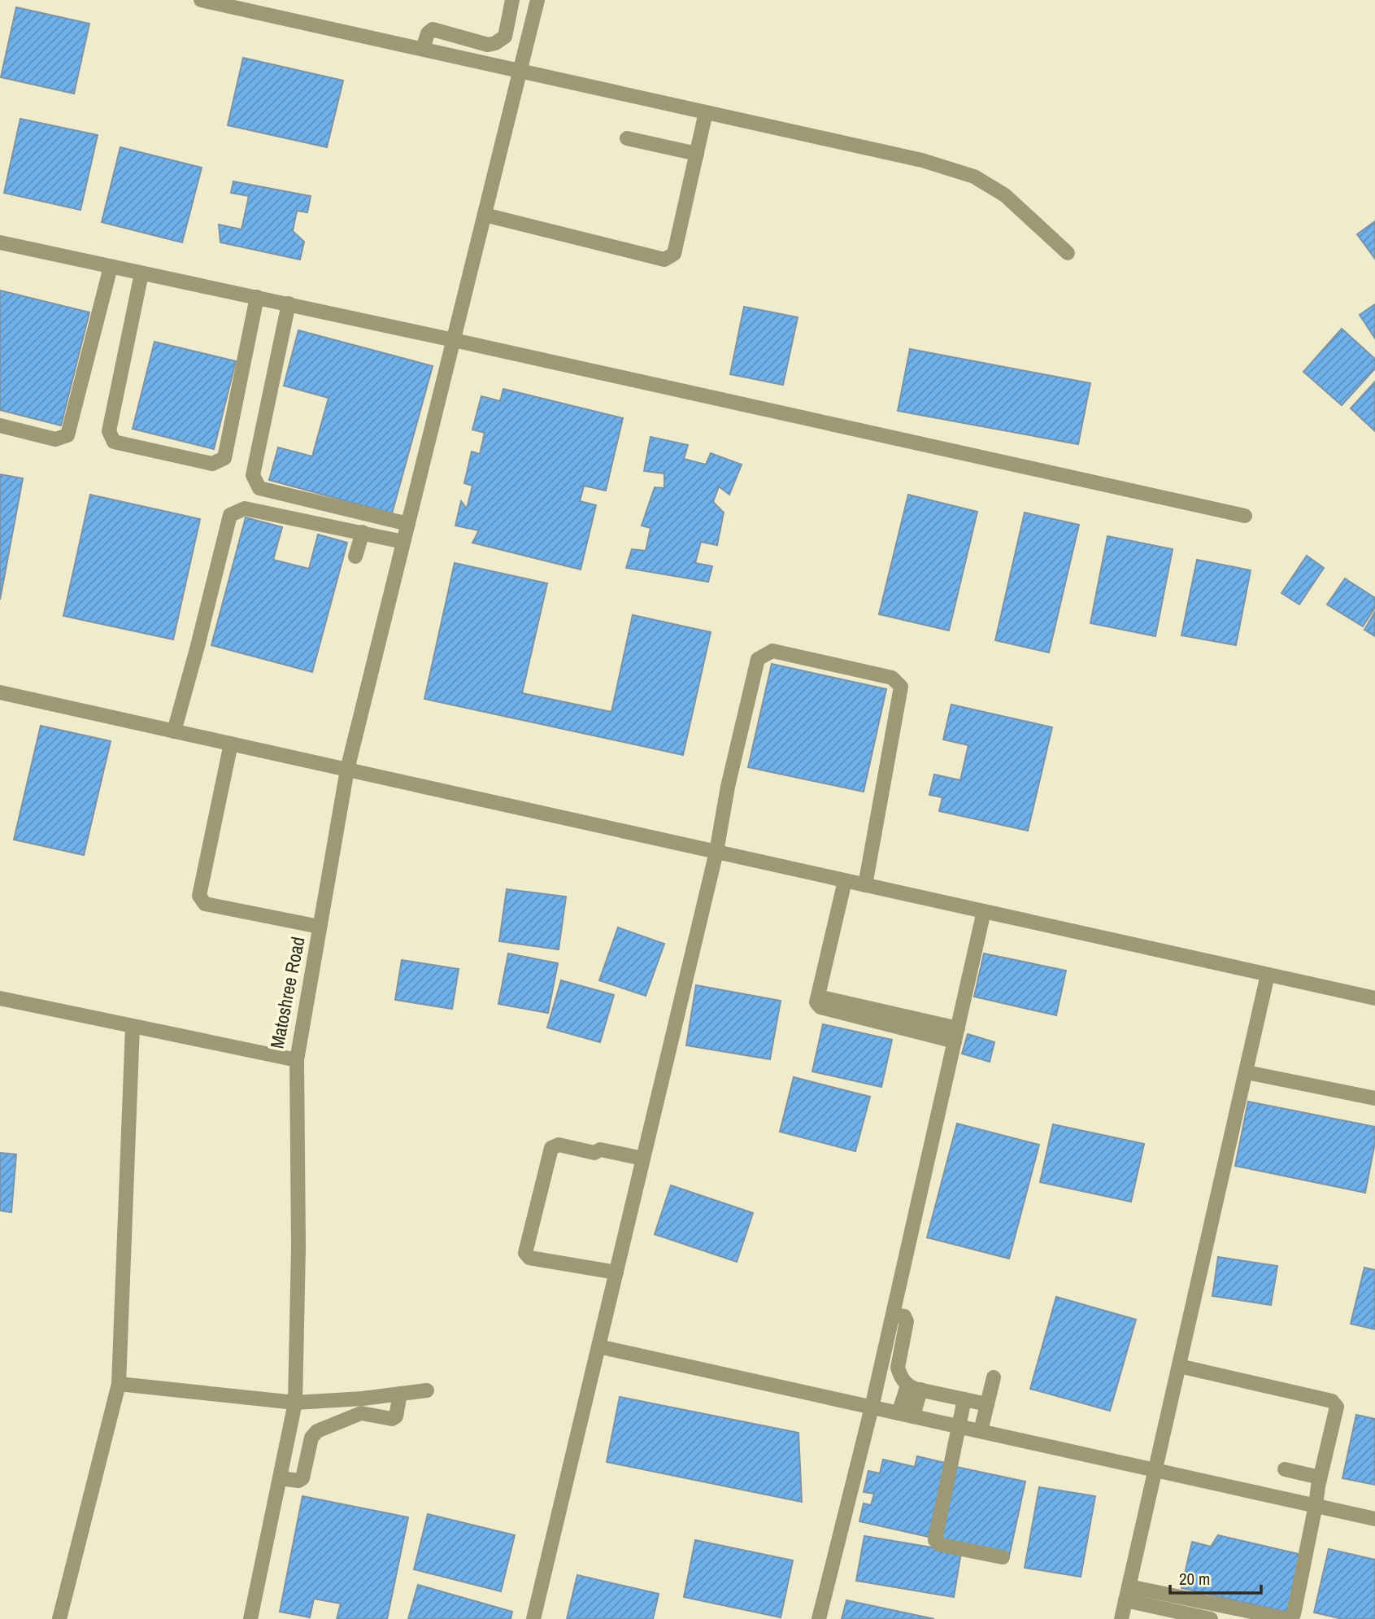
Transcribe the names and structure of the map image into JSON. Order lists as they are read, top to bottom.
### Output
{
  "streets": {
    "street": ["Matoshree Road"]
  },
  "scale_bar": "20 m"
}
